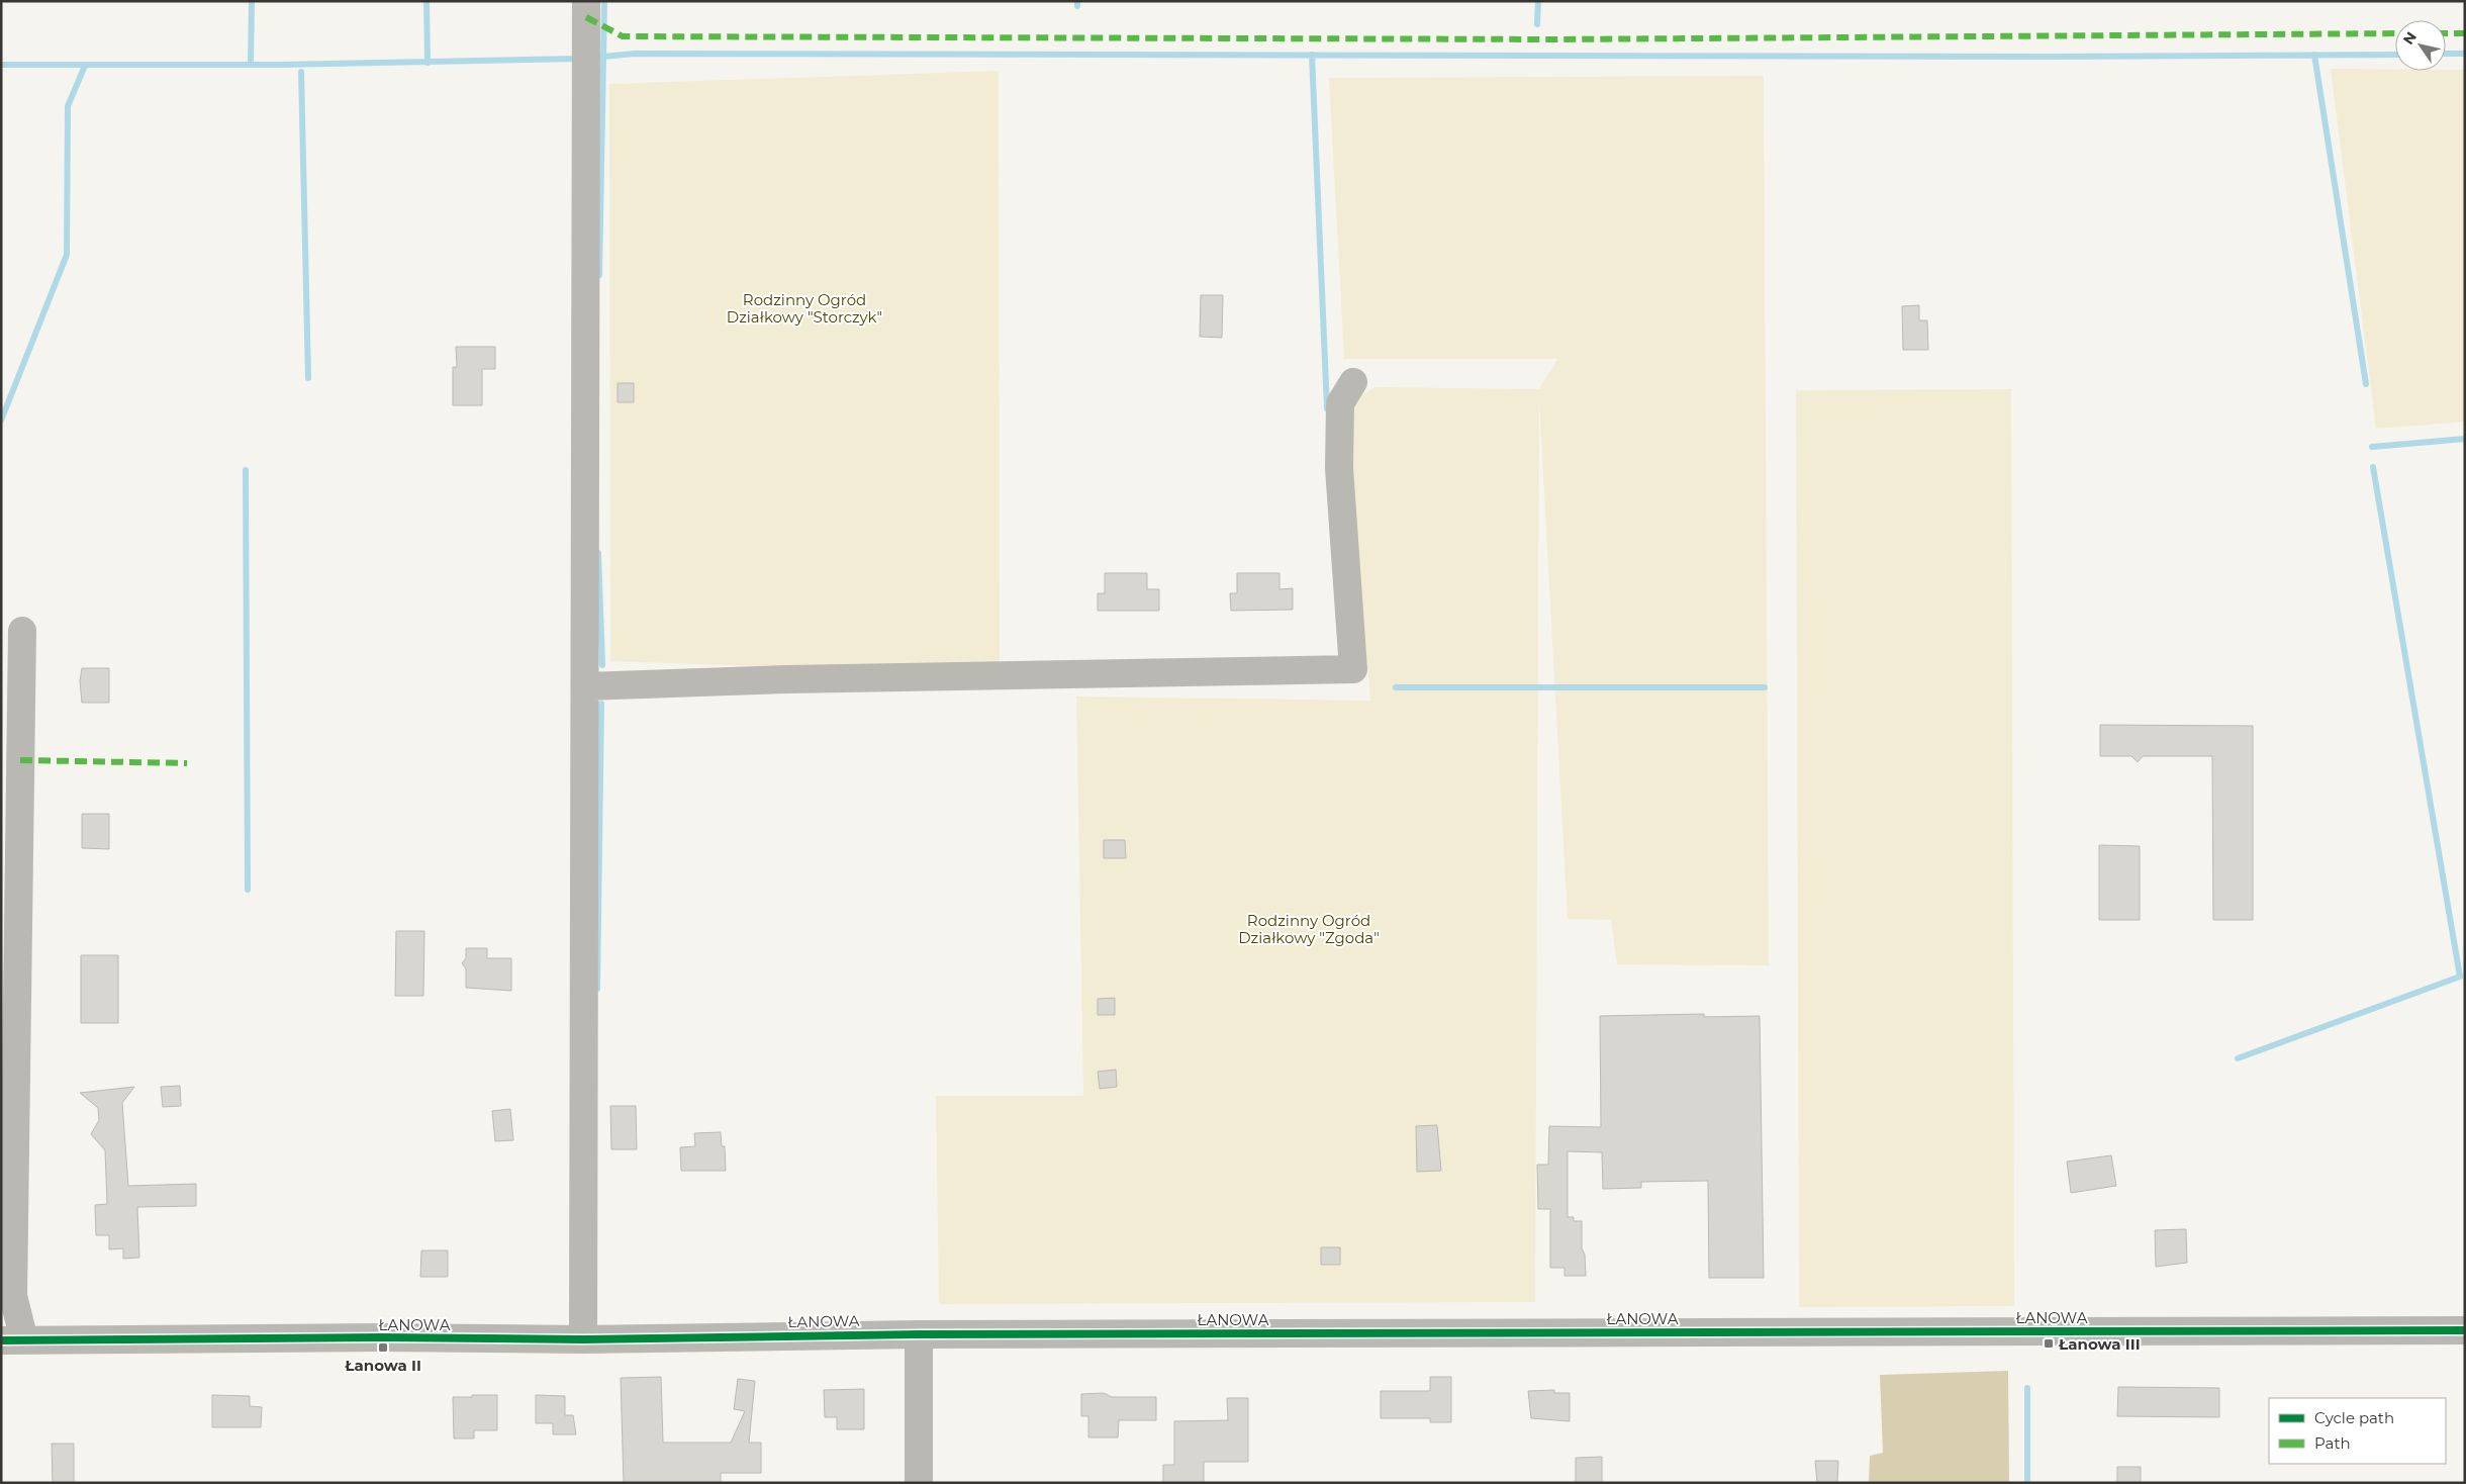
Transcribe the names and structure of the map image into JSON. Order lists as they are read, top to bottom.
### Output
{
  "streets": {
    "street": ["ŁANOWA"]
  },
  "parks": ["Rodzinny Ogród Działkowy \"Storczyk\"", "Rodzinny Ogród Działkowy \"Zgoda\""],
  "places": {
    "transit": ["Łanowa III", "Łanowa II"]
  },
  "legend": ["Cycle path", "Path"],
  "north": "top left"
}
